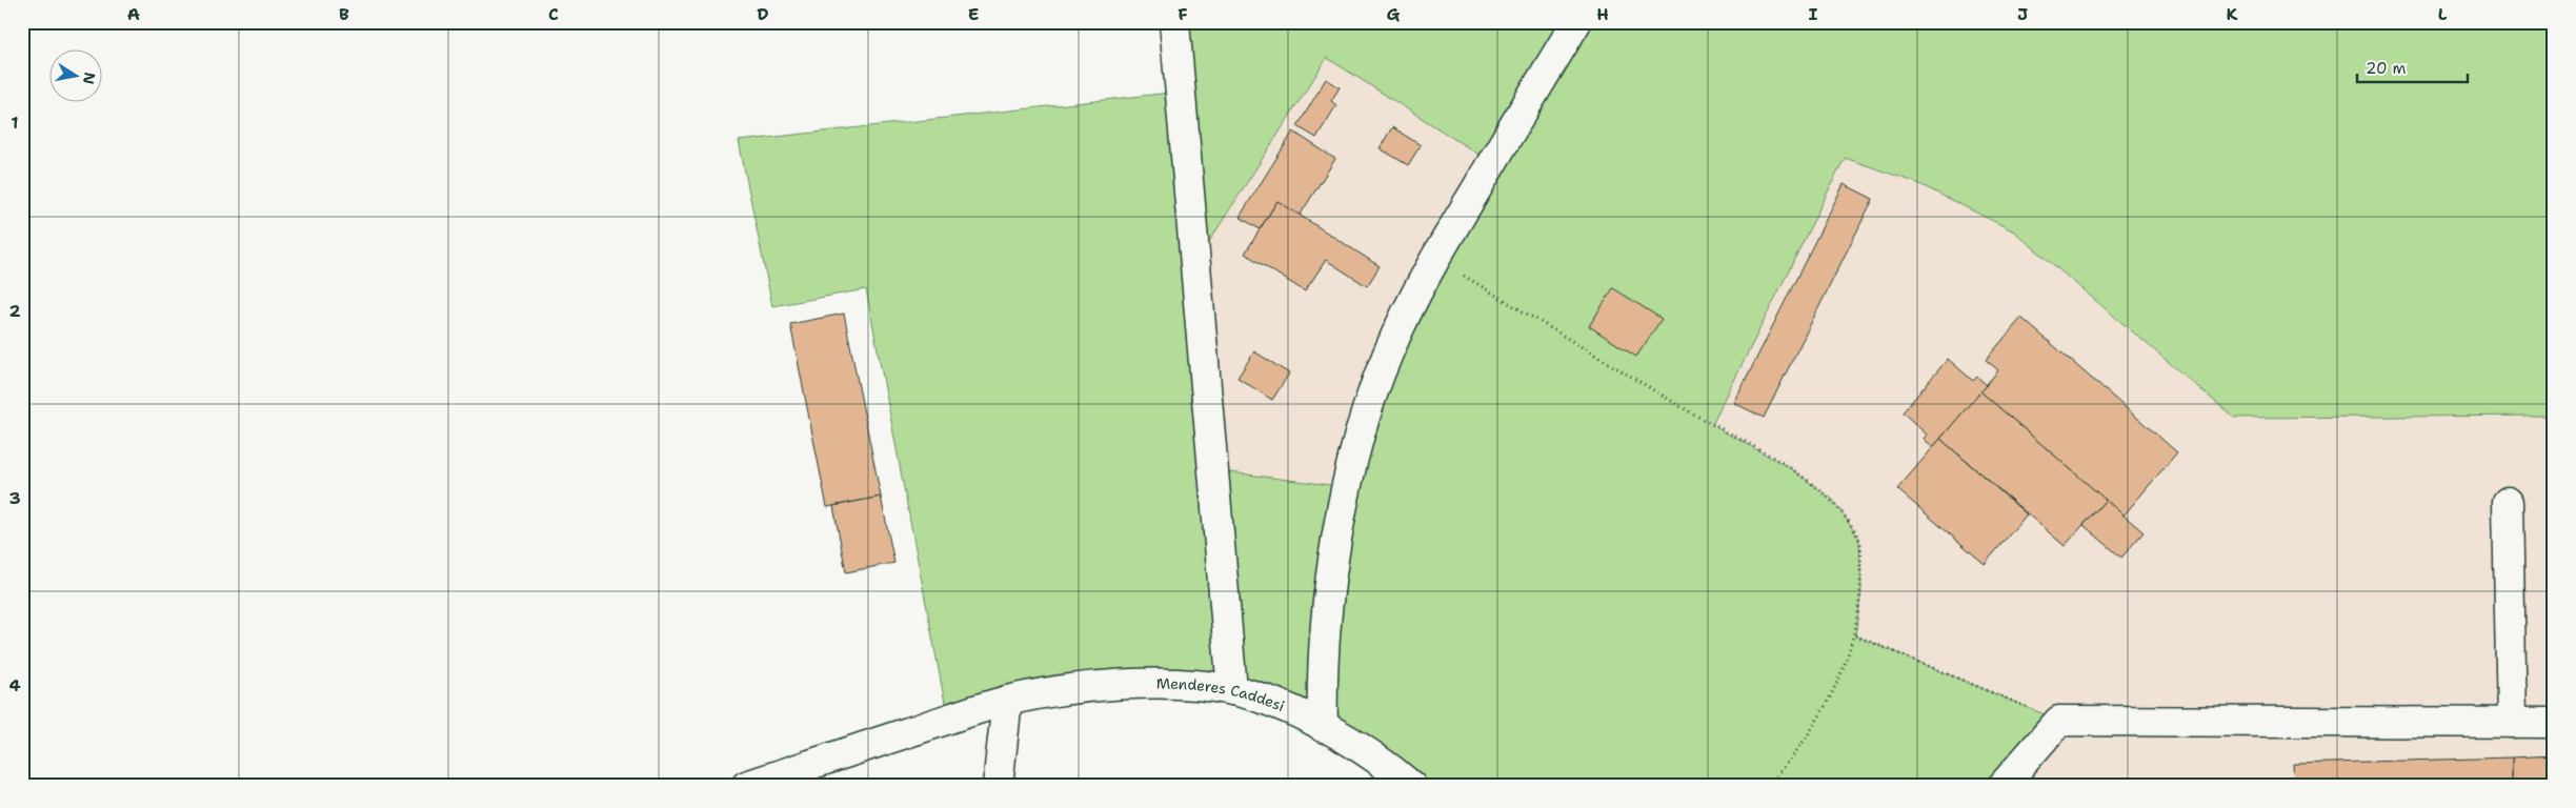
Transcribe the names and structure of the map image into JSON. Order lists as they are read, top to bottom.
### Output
{
  "streets": {
    "street": ["Menderes Caddesi"]
  },
  "scale_bar": "20 m",
  "north": "right",
  "grid": {
    "columns": [
      "A",
      "B",
      "C",
      "D",
      "E",
      "F",
      "G",
      "H",
      "I",
      "J",
      "K",
      "L"
    ],
    "rows": [
      "1",
      "2",
      "3",
      "4"
    ]
  }
}
